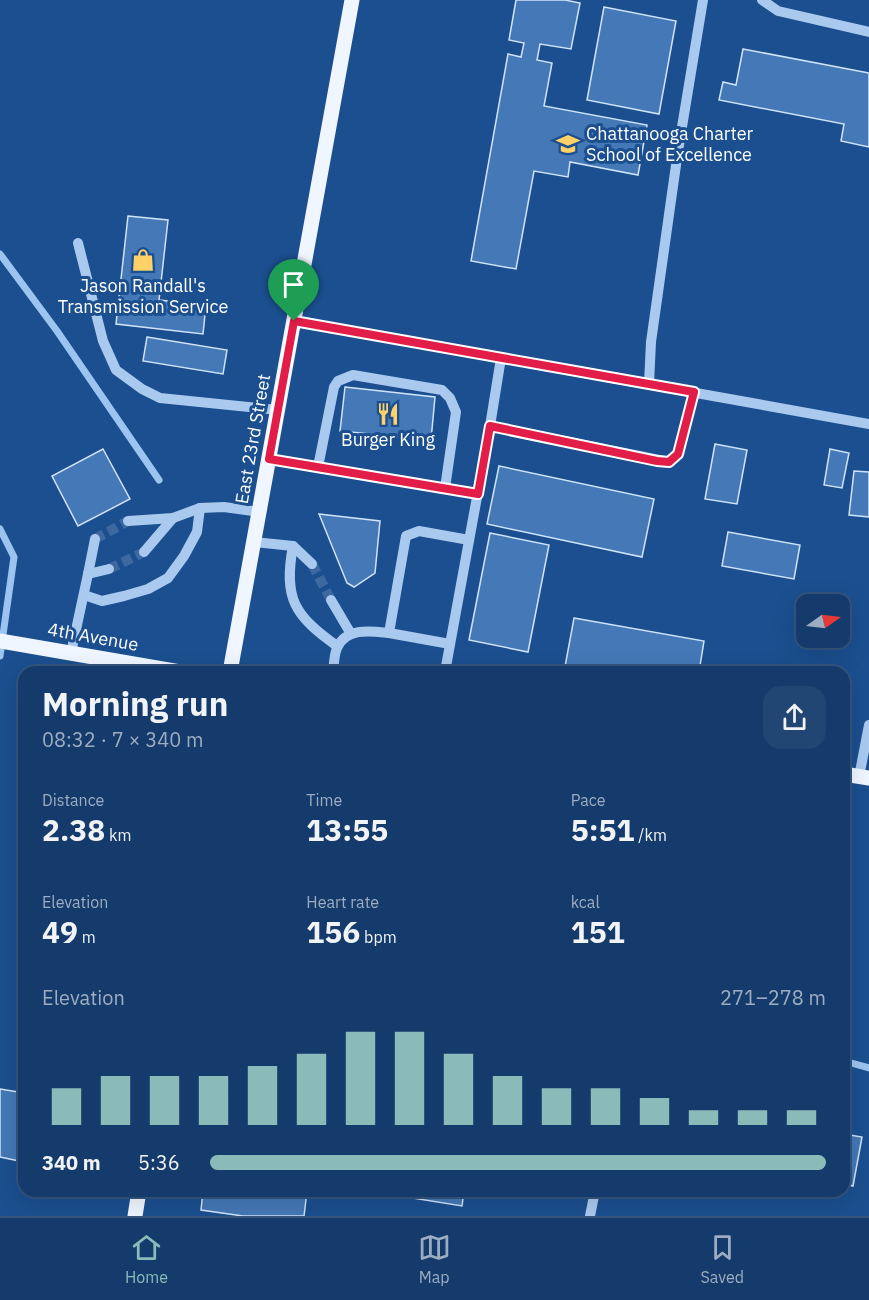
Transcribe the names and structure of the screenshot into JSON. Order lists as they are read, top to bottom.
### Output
{
  "streets": {
    "main road": ["East 23rd Street", "4th Avenue"]
  },
  "places": {
    "school or university": ["Chattanooga Charter School of Excellence"],
    "shop": ["Jason Randall's Transmission Service"],
    "restaurant": ["Burger King"]
  },
  "north": "right",
  "page": {
    "heading": ["Morning run", "08:32 · 7 × 340 m"],
    "stats": [
      ["Distance", "2.38 km"],
      ["Time", "13:55"],
      ["Pace", "5:51 /km"],
      ["Elevation", "49 m"],
      ["Heart rate", "156 bpm"],
      ["kcal", "151"]
    ],
    "chart": ["Elevation", "271–278 m"],
    "list": [
      {
        "name": "340 m",
        "note": "5:36"
      }
    ],
    "tabs": ["Home", "Map", "Saved"]
  }
}
